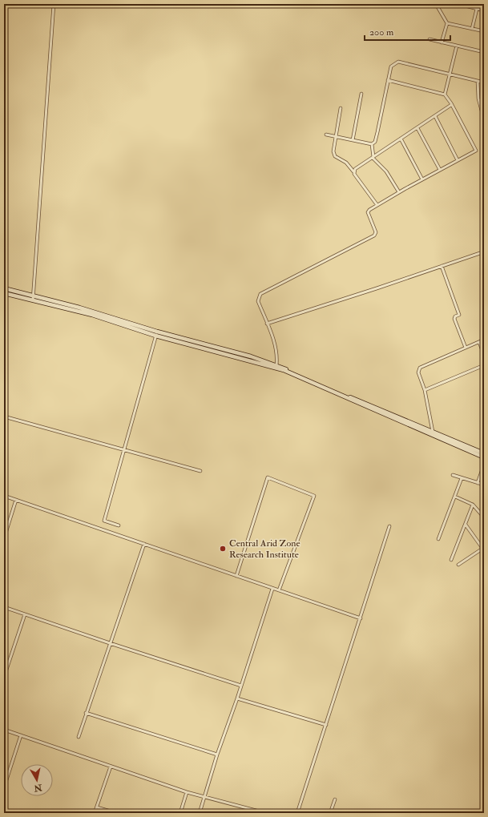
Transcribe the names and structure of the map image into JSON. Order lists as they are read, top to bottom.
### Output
{
  "places": ["Central Arid Zone Research Institute"],
  "scale_bar": "200 m",
  "north": "bottom"
}
